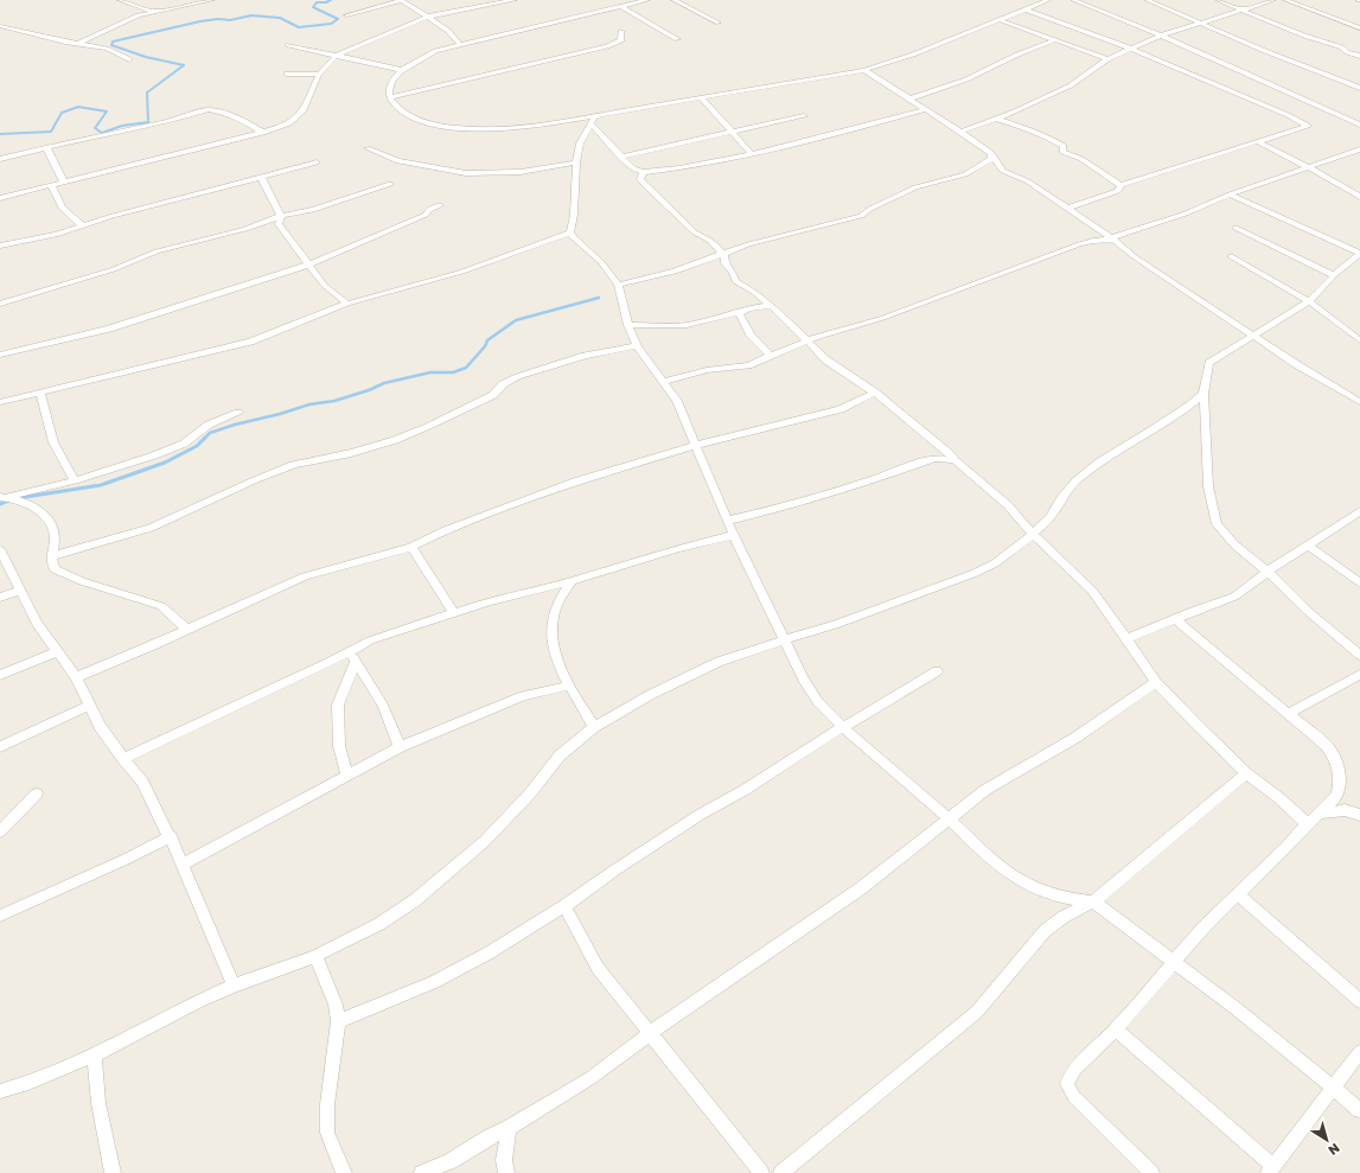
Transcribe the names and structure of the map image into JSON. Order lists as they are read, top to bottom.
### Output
{
  "north": "bottom right"
}
